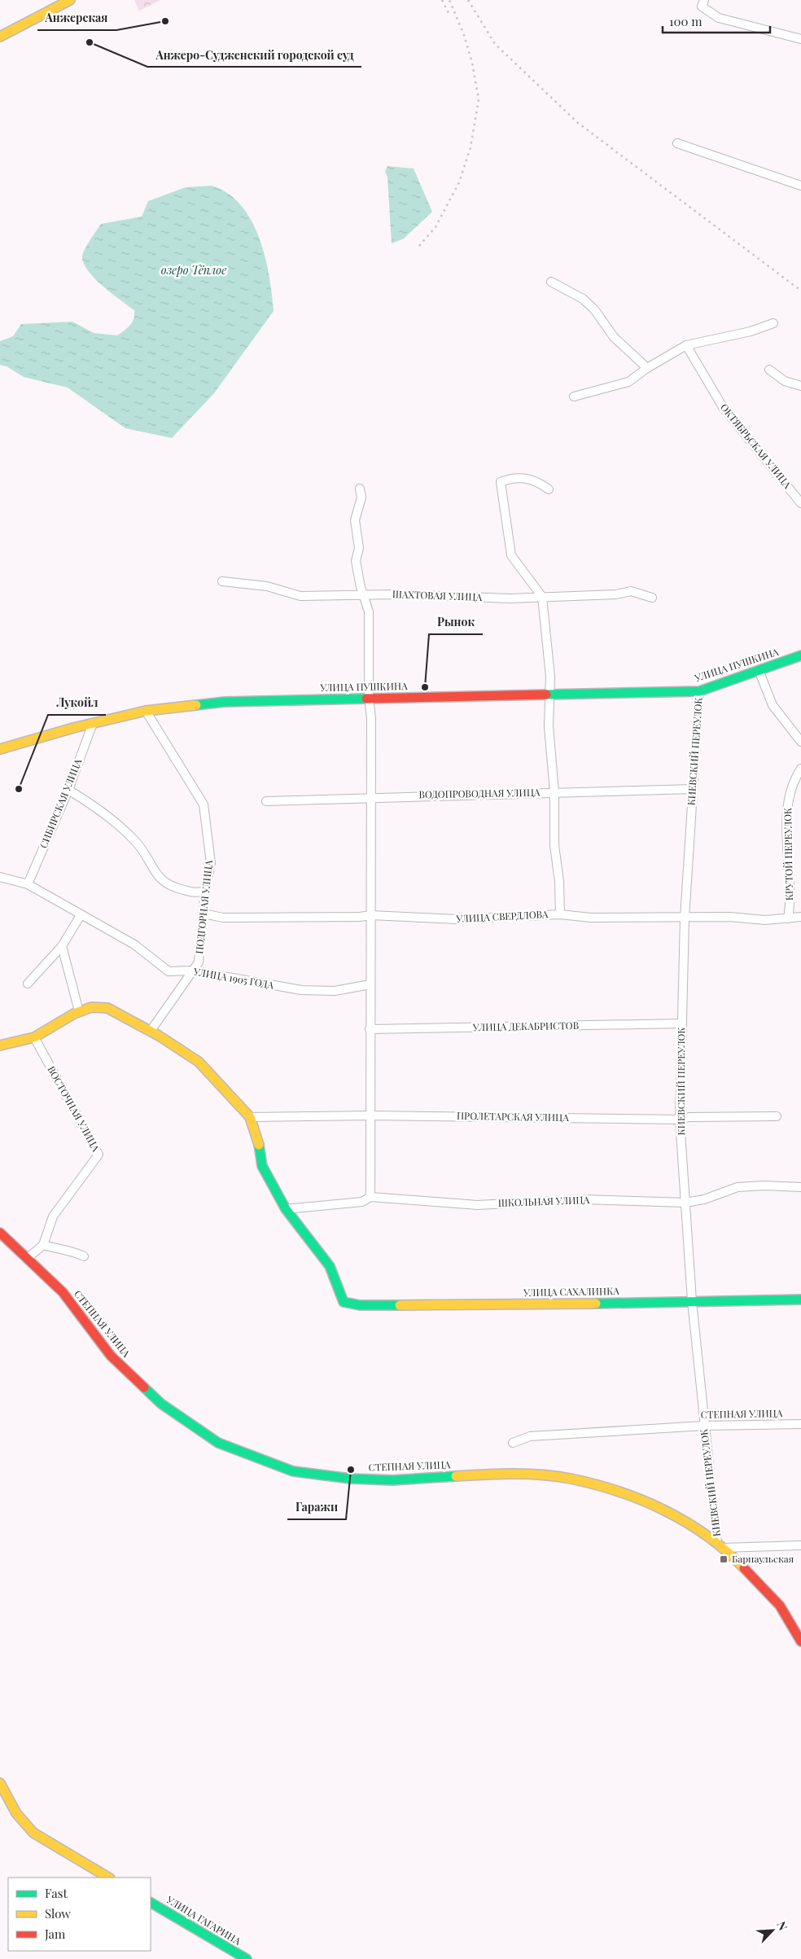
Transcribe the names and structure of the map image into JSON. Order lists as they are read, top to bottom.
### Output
{
  "streets": {
    "street": [
      "ОКТЯБРЬСКАЯ УЛИЦА",
      "ШАХТОВАЯ УЛИЦА",
      "УЛИЦА ПУШКИНА",
      "КИЕВСКИЙ ПЕРЕУЛОК",
      "ВОДОПРОВОДНАЯ УЛИЦА",
      "СИБИРСКАЯ УЛИЦА",
      "КРУТОЙ ПЕРЕУЛОК",
      "ПОДГОРНАЯ УЛИЦА",
      "УЛИЦА СВЕРДЛОВА",
      "УЛИЦА 1905 ГОДА",
      "УЛИЦА ДЕКАБРИСТОВ",
      "ВОСТОЧНАЯ УЛИЦА",
      "ПРОЛЕТАРСКАЯ УЛИЦА",
      "ШКОЛЬНАЯ УЛИЦА",
      "УЛИЦА САХАЛИНКА",
      "СТЕПНАЯ УЛИЦА",
      "УЛИЦА ГАГАРИНА"
    ]
  },
  "crossings": [
    ["УЛИЦА ПУШКИНА", "КИЕВСКИЙ ПЕРЕУЛОК"],
    ["УЛИЦА ПУШКИНА", "СИБИРСКАЯ УЛИЦА"],
    ["УЛИЦА ПУШКИНА", "ПОДГОРНАЯ УЛИЦА"],
    ["КИЕВСКИЙ ПЕРЕУЛОК", "ВОДОПРОВОДНАЯ УЛИЦА"],
    ["КИЕВСКИЙ ПЕРЕУЛОК", "УЛИЦА СВЕРДЛОВА"],
    ["КИЕВСКИЙ ПЕРЕУЛОК", "УЛИЦА ДЕКАБРИСТОВ"],
    ["КИЕВСКИЙ ПЕРЕУЛОК", "ПРОЛЕТАРСКАЯ УЛИЦА"],
    ["КИЕВСКИЙ ПЕРЕУЛОК", "ШКОЛЬНАЯ УЛИЦА"],
    ["КИЕВСКИЙ ПЕРЕУЛОК", "УЛИЦА САХАЛИНКА"],
    ["КИЕВСКИЙ ПЕРЕУЛОК", "СТЕПНАЯ УЛИЦА"],
    ["СИБИРСКАЯ УЛИЦА", "УЛИЦА 1905 ГОДА"],
    ["КРУТОЙ ПЕРЕУЛОК", "УЛИЦА СВЕРДЛОВА"],
    ["ПОДГОРНАЯ УЛИЦА", "УЛИЦА СВЕРДЛОВА"],
    ["ПОДГОРНАЯ УЛИЦА", "УЛИЦА 1905 ГОДА"],
    ["ШКОЛЬНАЯ УЛИЦА", "УЛИЦА САХАЛИНКА"]
  ],
  "water": ["озеро Тёплое"],
  "places": {
    "other": [
      "Анжерская",
      "Анжеро-Судженский городской суд",
      "Рынок",
      "Лукойл",
      "Гаражи"
    ],
    "transit": ["Барнаульская"]
  },
  "legend": ["Fast", "Slow", "Jam"],
  "scale_bar": "100 m",
  "north": "top right"
}
